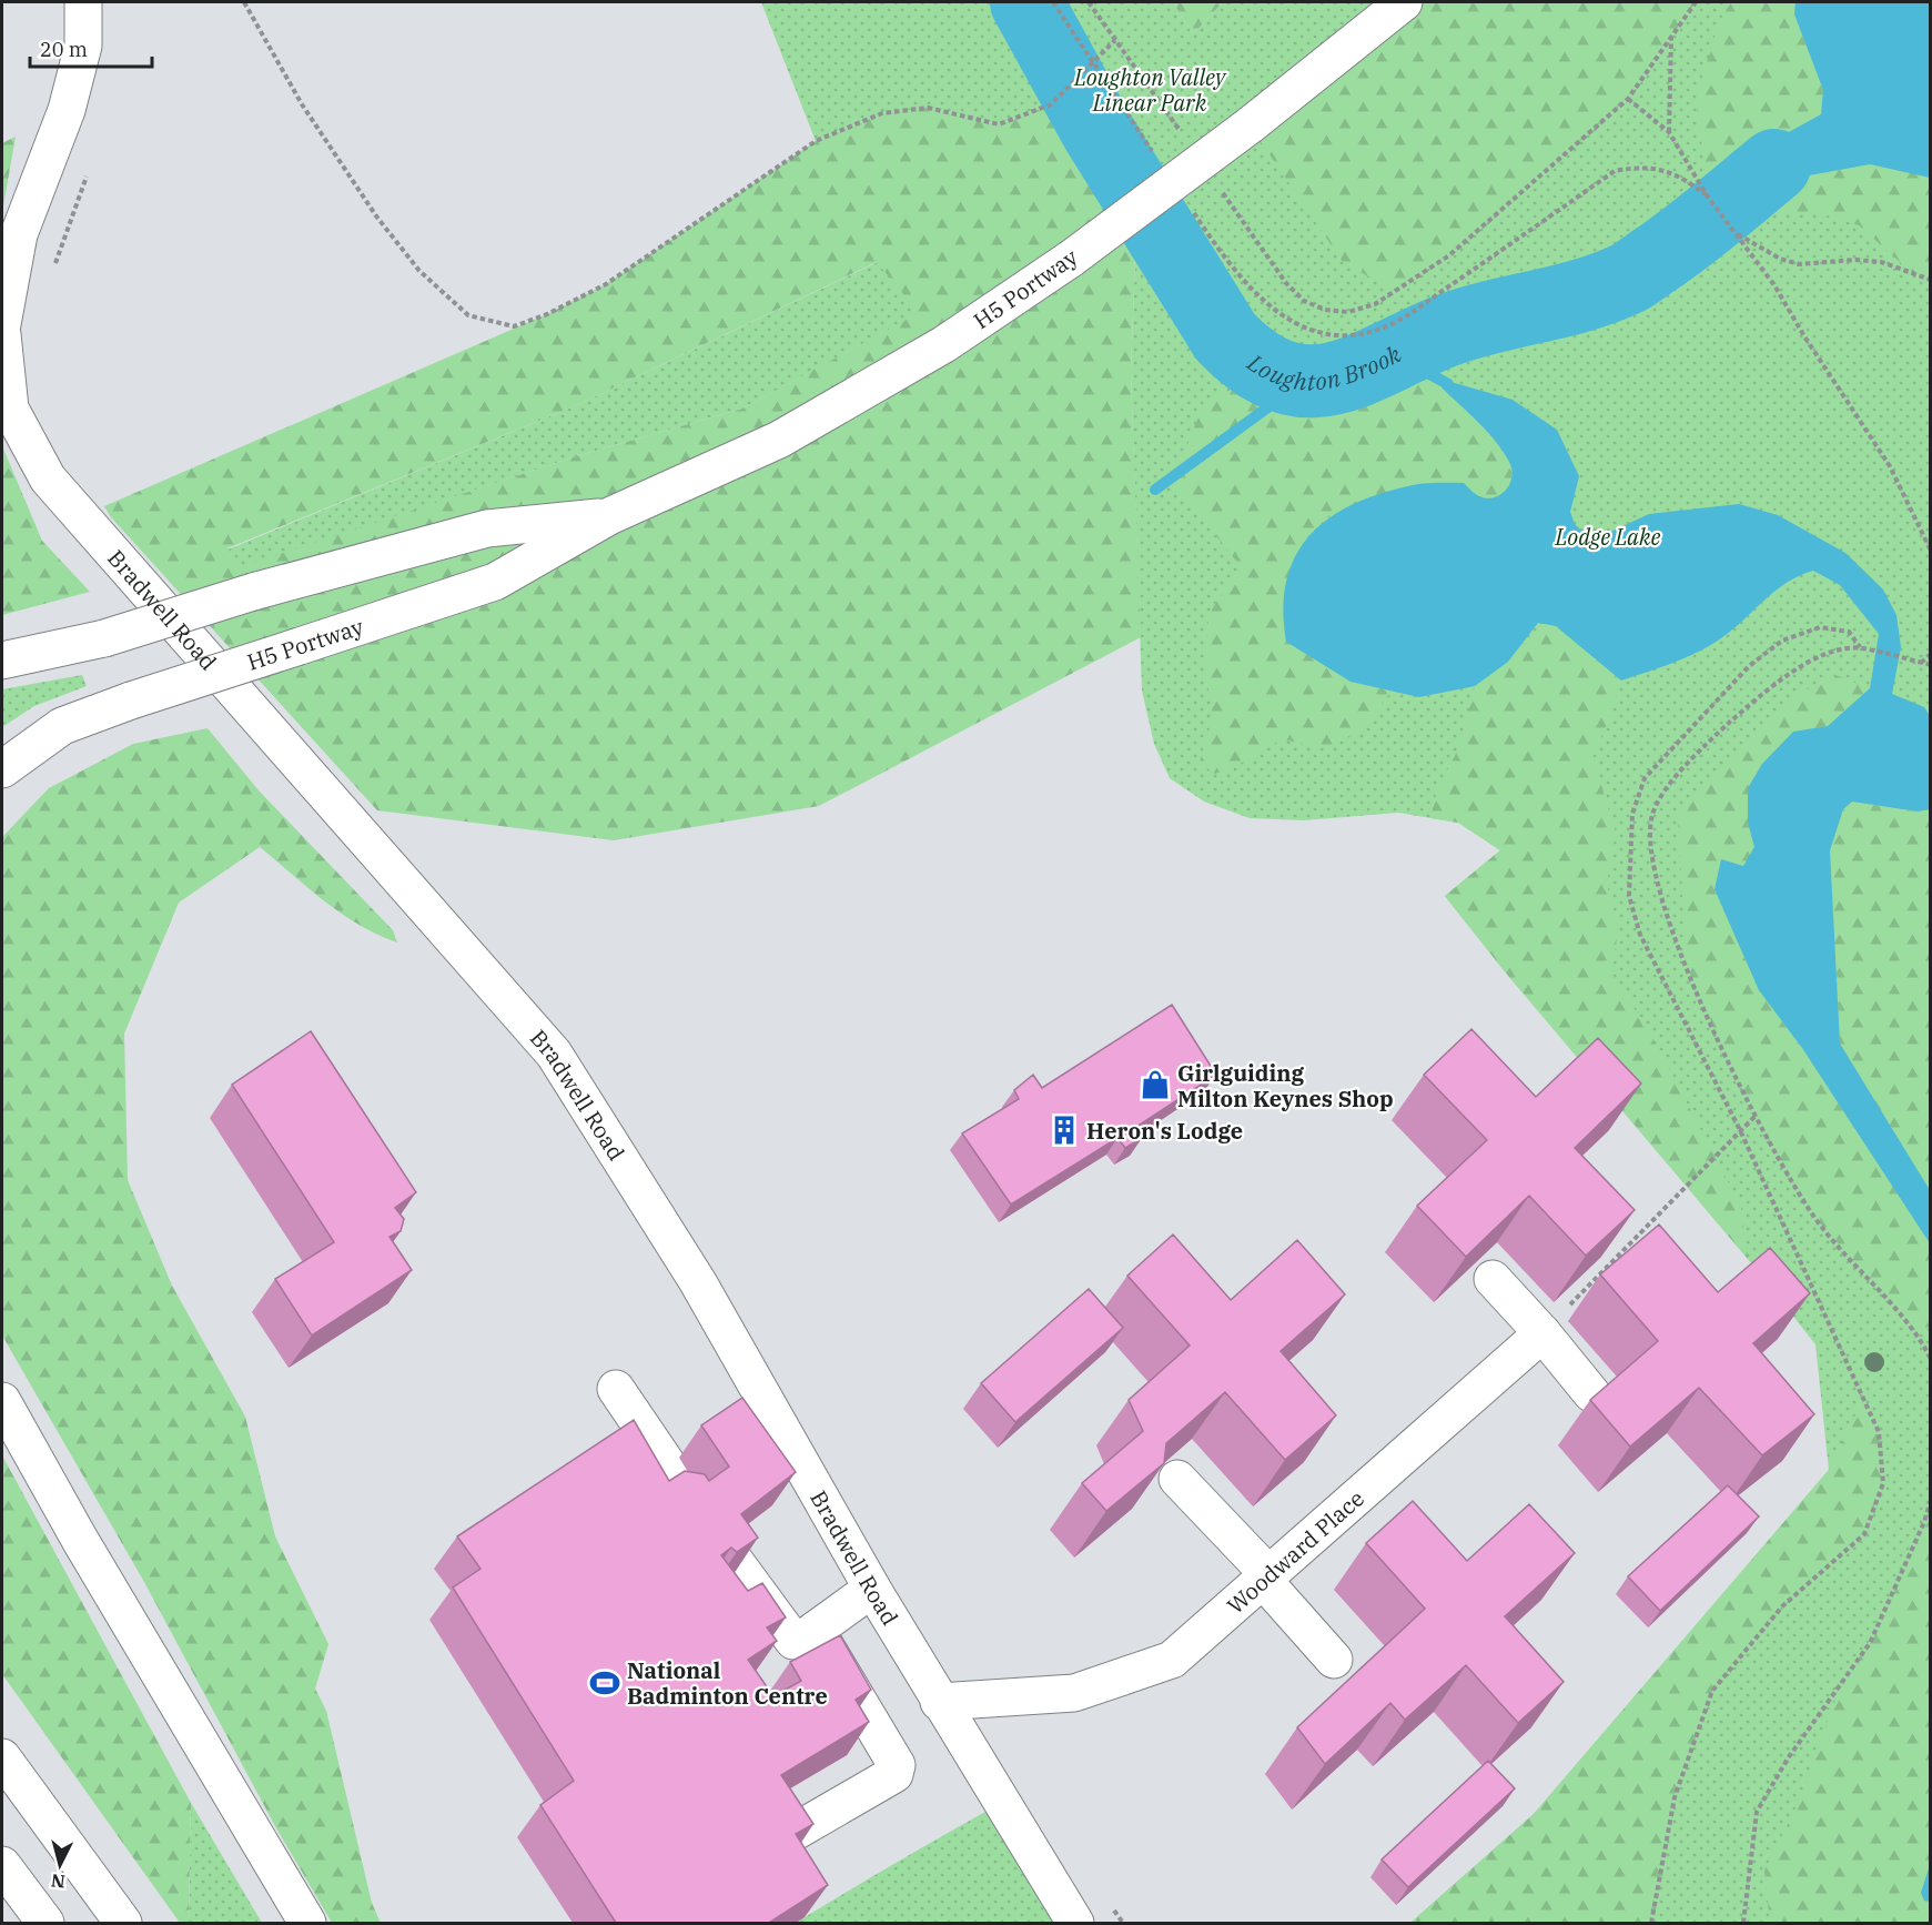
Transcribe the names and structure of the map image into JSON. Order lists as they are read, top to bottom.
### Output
{
  "streets": {
    "main road": ["H5 Portway", "Bradwell Road", "Woodward Place"]
  },
  "crossings": [
    ["Bradwell Road", "Woodward Place"]
  ],
  "water": ["Loughton Brook"],
  "parks": ["Loughton Valley Linear Park", "Lodge Lake"],
  "places": {
    "shop": ["Girlguiding Milton Keynes Shop"],
    "building": ["Heron's Lodge"],
    "sports": ["National Badminton Centre"]
  },
  "scale_bar": "20 m",
  "north": "bottom"
}
